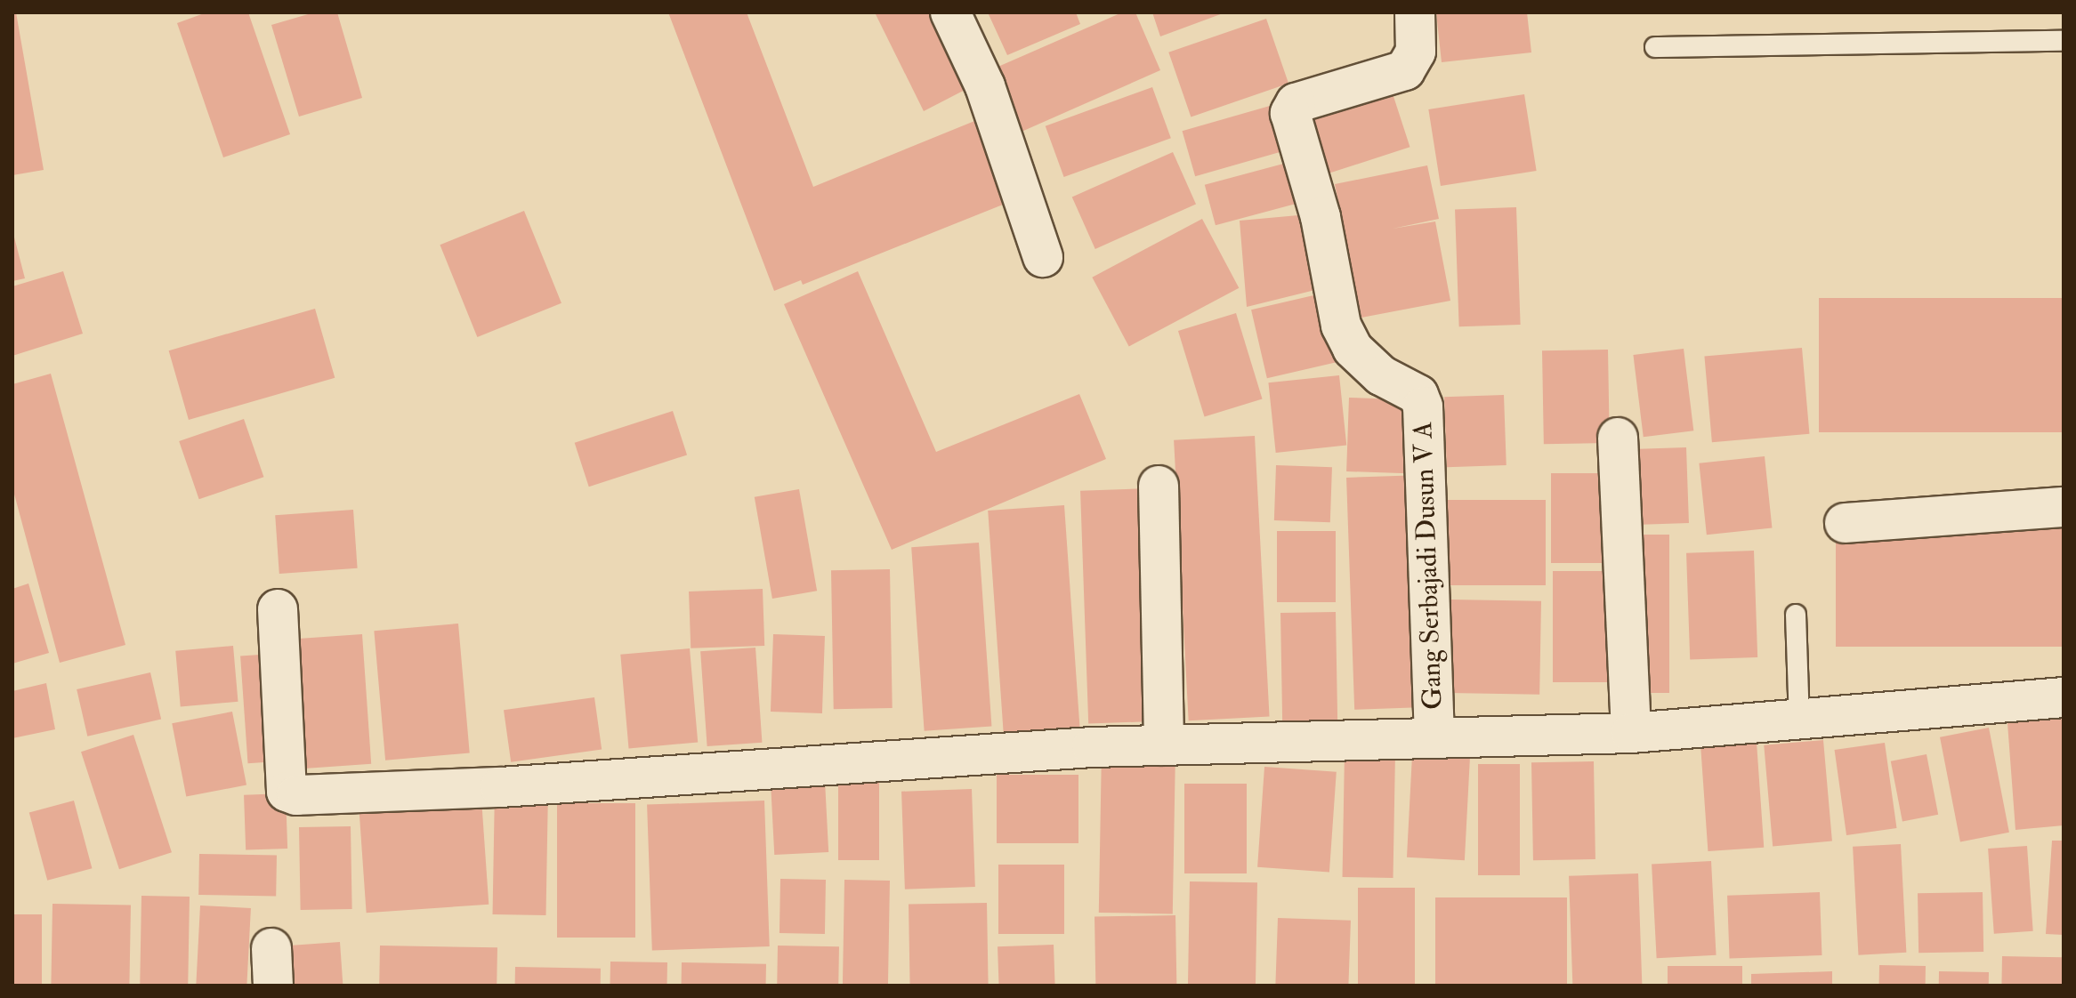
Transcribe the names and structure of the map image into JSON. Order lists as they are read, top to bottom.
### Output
{
  "streets": {
    "street": ["Gang Serbajadi Dusun V A"]
  }
}
